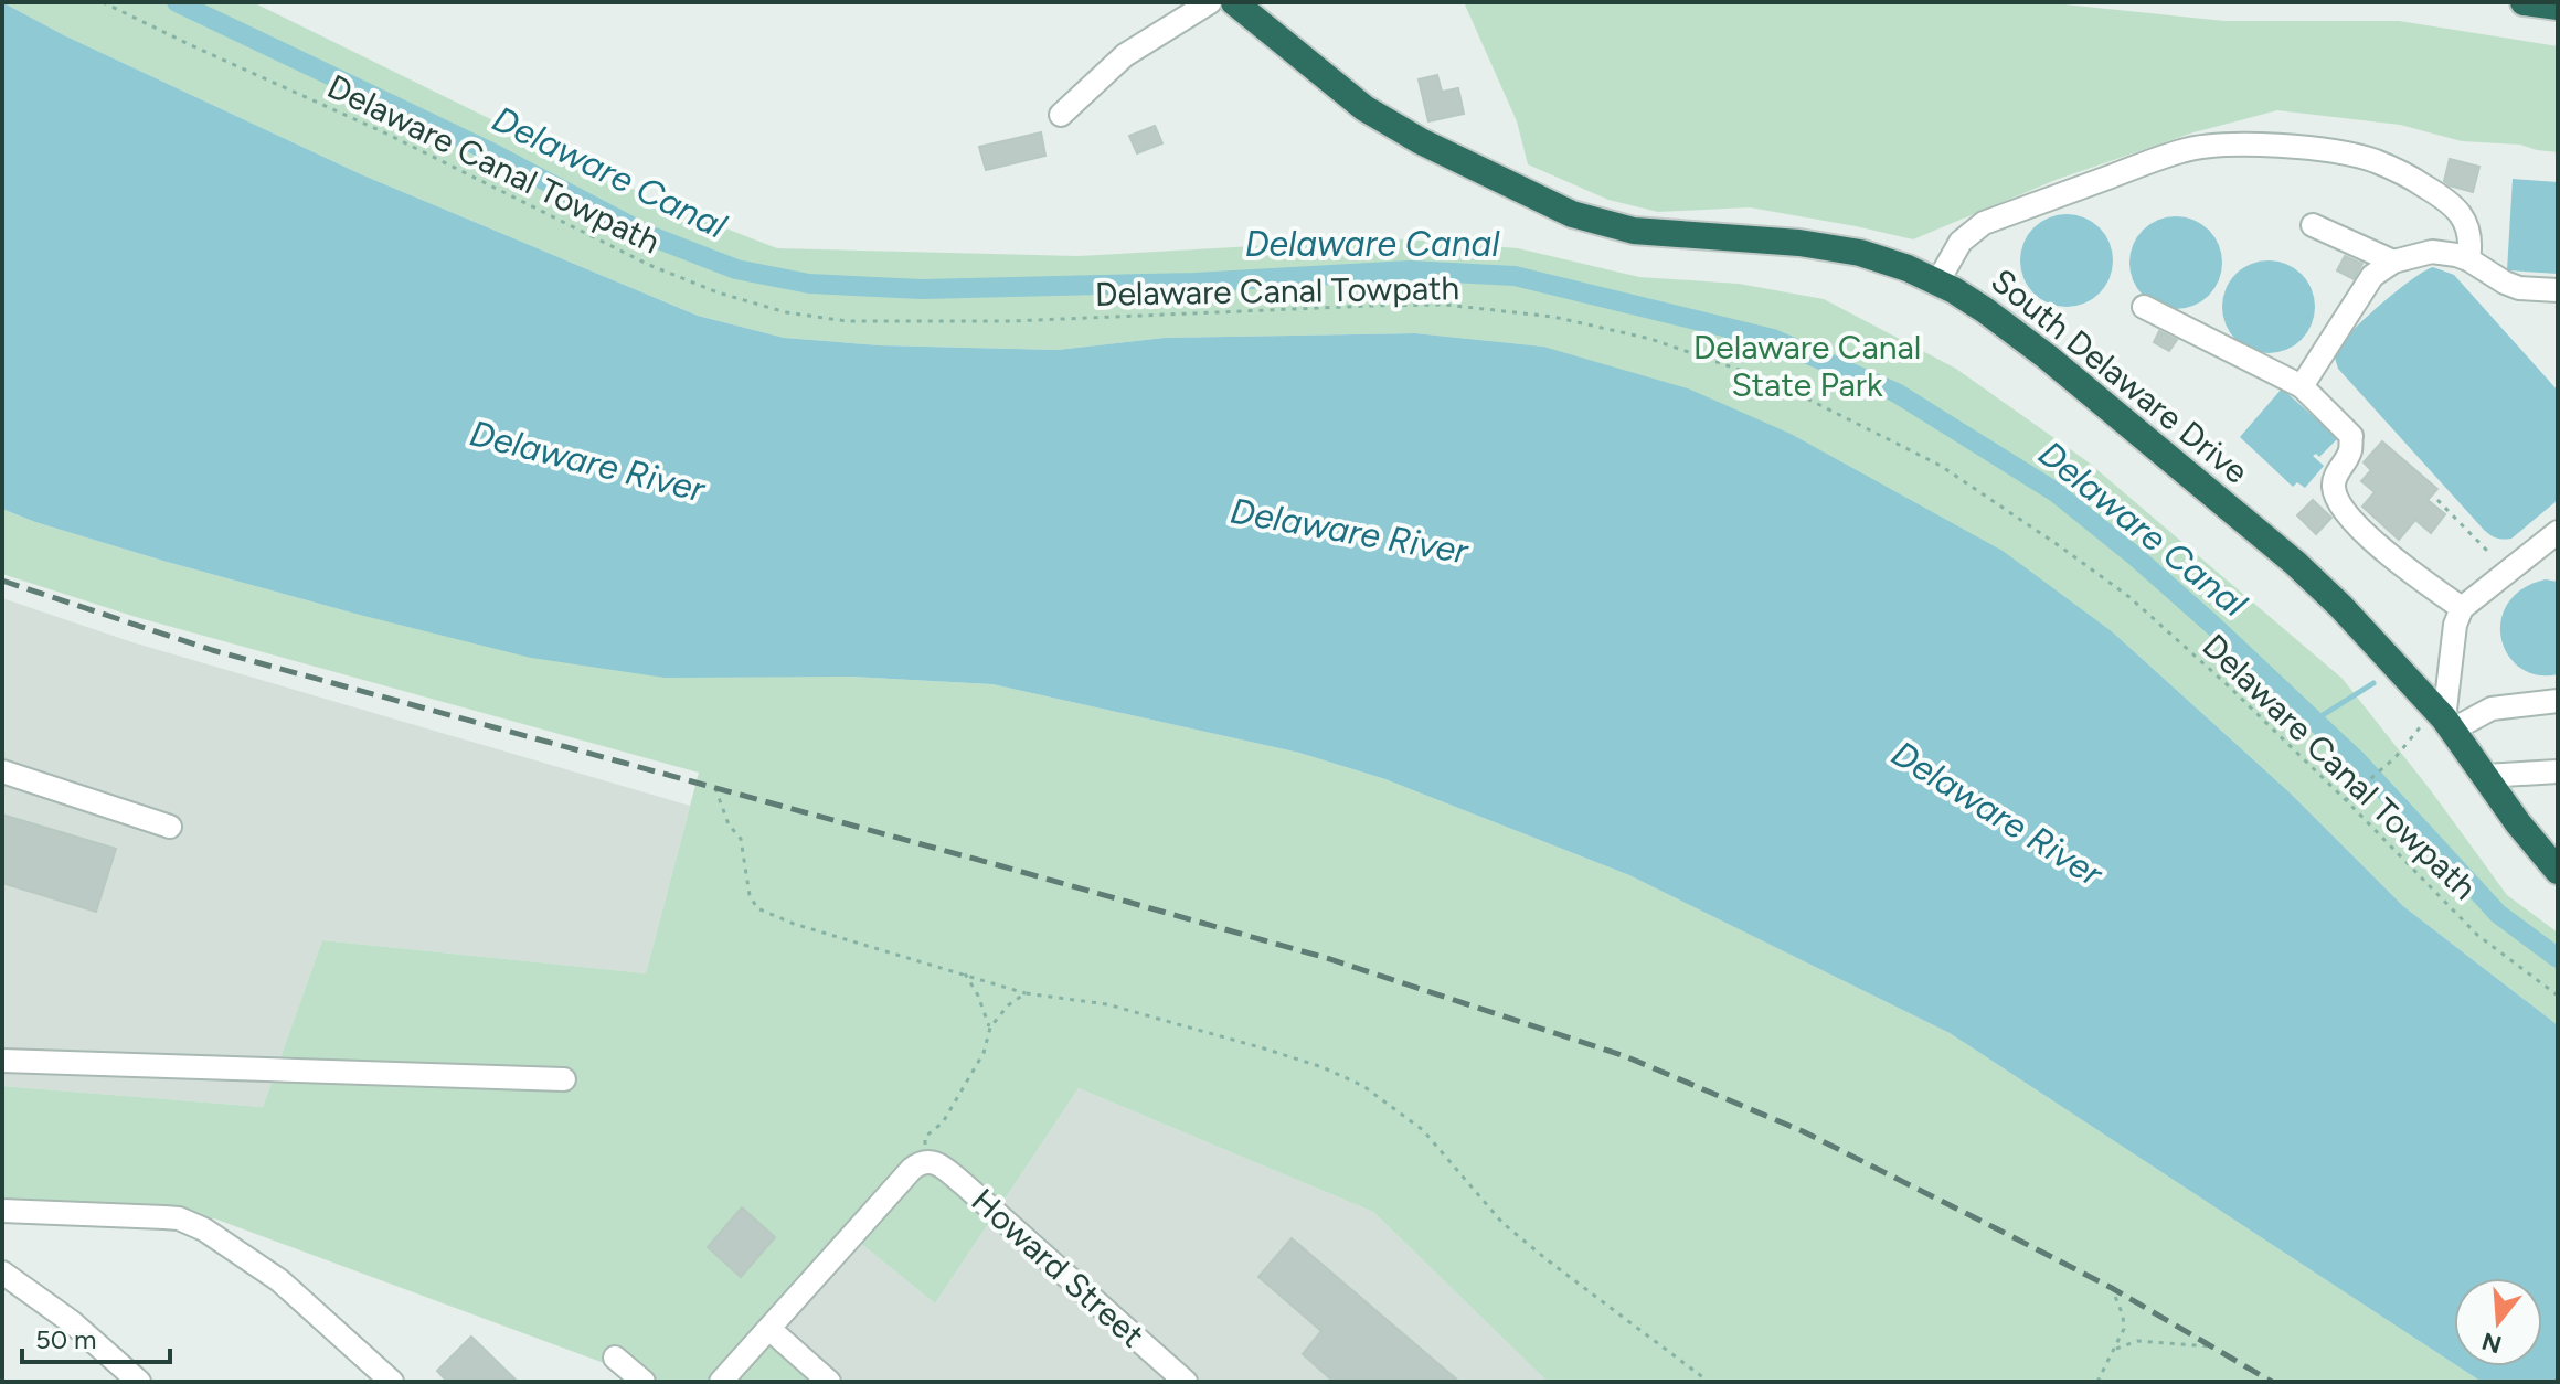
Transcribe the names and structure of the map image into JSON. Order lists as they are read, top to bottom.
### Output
{
  "streets": {
    "highway": ["South Delaware Drive"],
    "street": ["Howard Street"],
    "path": ["Delaware Canal Towpath"]
  },
  "water": ["Delaware Canal", "Delaware River"],
  "parks": ["Delaware Canal State Park"],
  "scale_bar": "50 m",
  "north": "bottom"
}
